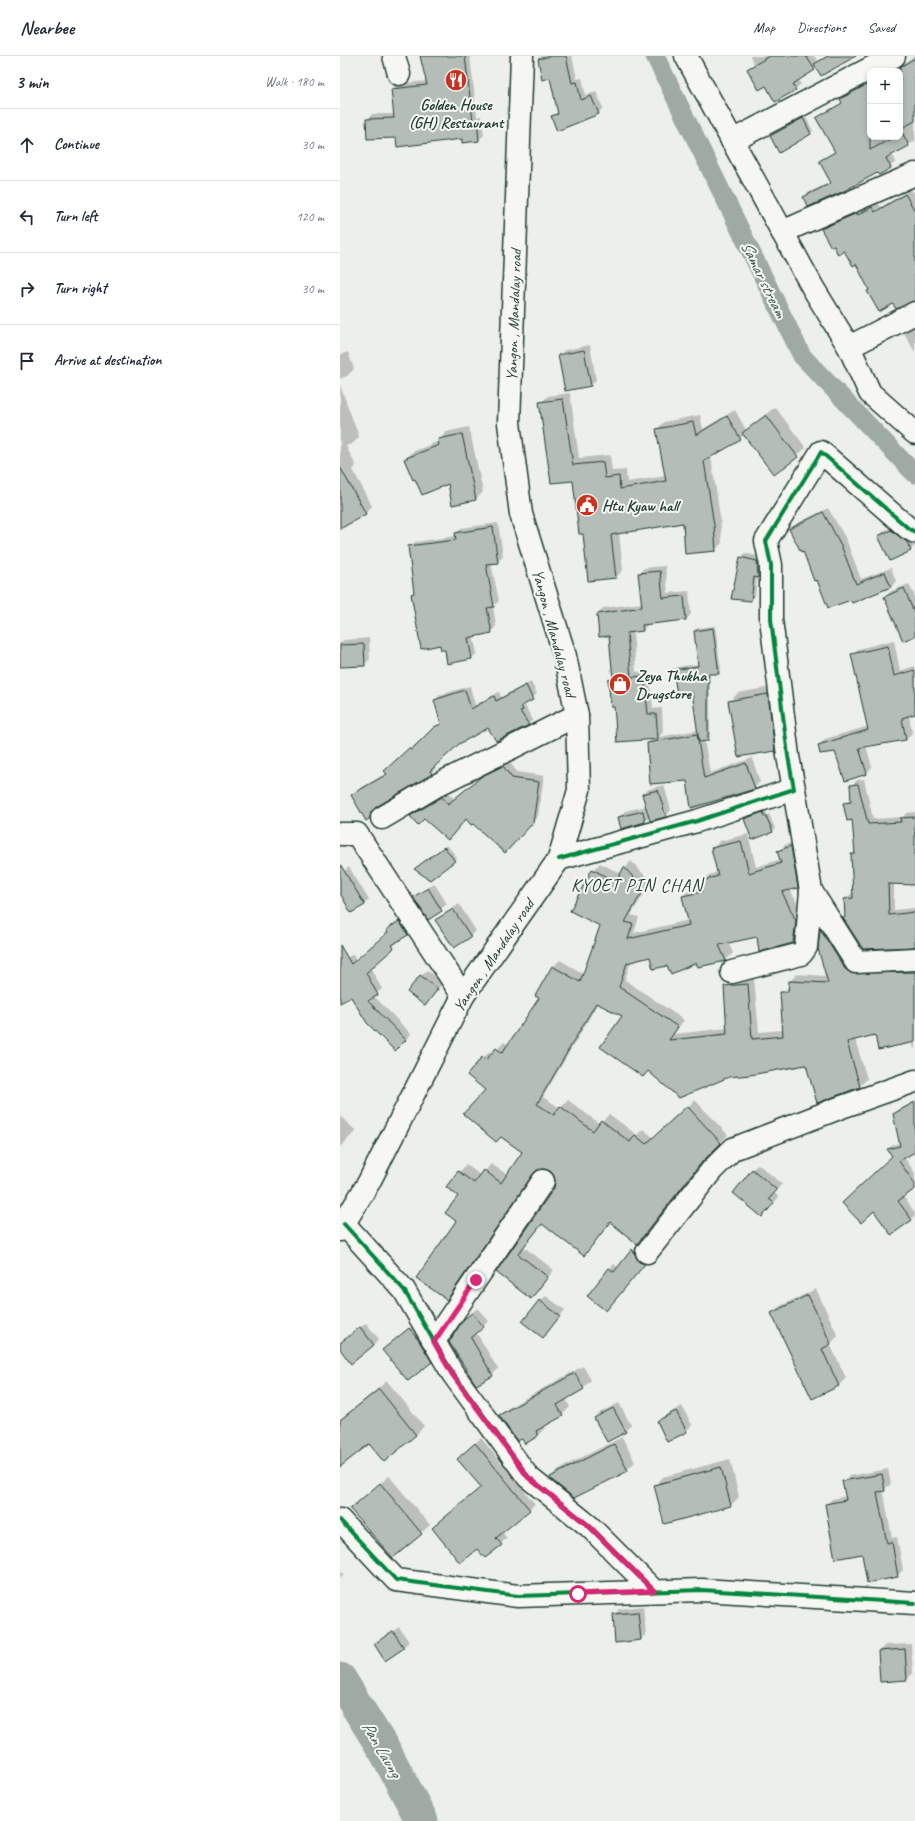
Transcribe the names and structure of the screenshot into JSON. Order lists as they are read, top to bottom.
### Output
{
  "streets": {
    "main road": ["Yangon , Mandalay road"]
  },
  "districts": ["KYOET PIN CHAN"],
  "water": ["Samar stream", "Pan Laung"],
  "places": {
    "restaurant": ["Golden House (GH) Restaurant"],
    "public building": ["Htu Kyaw hall"],
    "shop": ["Zeya Thukha Drugstore"]
  },
  "page": {
    "header": "Nearbee",
    "nav": ["Map", "Directions", "Saved"],
    "heading": ["3 min", "Walk · 180 m"],
    "map_buttons": ["+", "−"],
    "list": [
      ["Continue", "30 m"],
      ["Turn left", "120 m"],
      ["Turn right", "30 m"],
      "Arrive at destination"
    ]
  }
}
